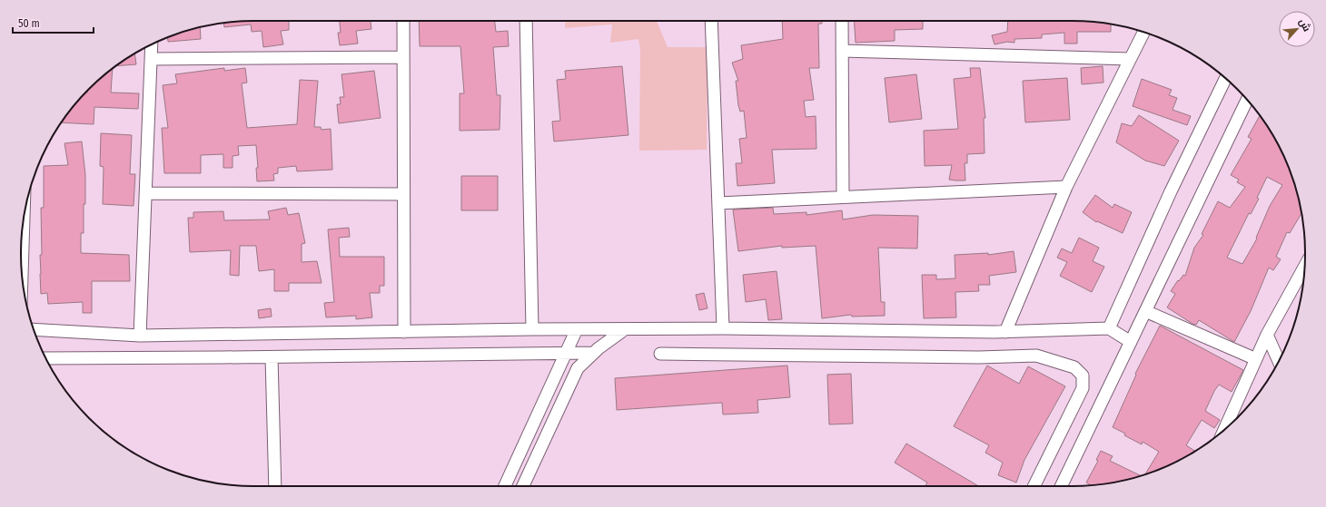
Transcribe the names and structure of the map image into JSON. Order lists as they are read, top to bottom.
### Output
{
  "scale_bar": "50 m",
  "north": "top right"
}
